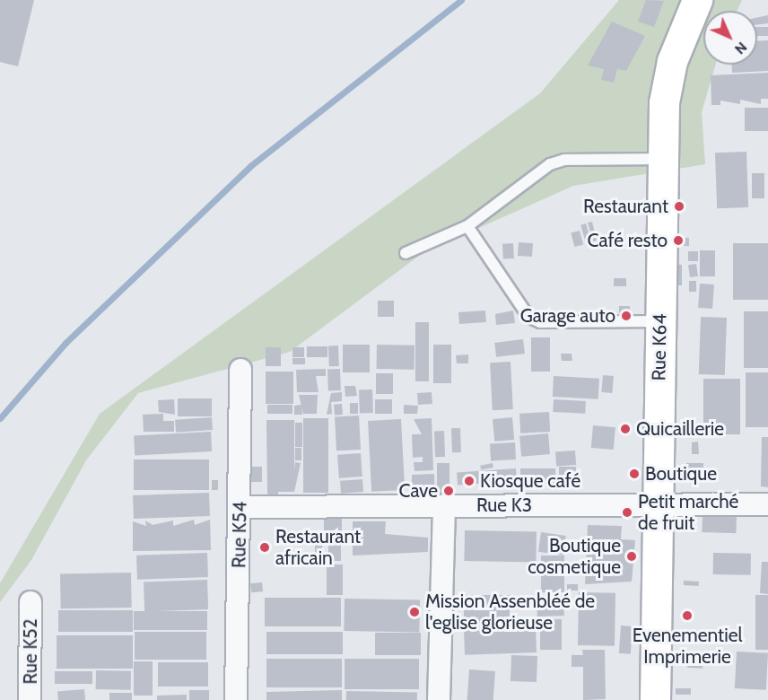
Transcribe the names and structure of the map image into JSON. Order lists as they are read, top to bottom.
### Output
{
  "streets": {
    "street": [
      "Rue K64",
      "Rue K3",
      "Rue K54",
      "Rue K52"
    ]
  },
  "crossings": [
    ["Rue K64", "Rue K3"],
    ["Rue K3", "Rue K54"]
  ],
  "places": [
    "Restaurant",
    "Café resto",
    "Garage auto",
    "Quicaillerie",
    "Boutique",
    "Kiosque café",
    "Cave",
    "Petit marché de fruit",
    "Restaurant africain",
    "Boutique cosmetique",
    "Mission Assenbléé de l'eglise glorieuse",
    "Evenementiel Imprimerie"
  ],
  "north": "bottom right"
}
